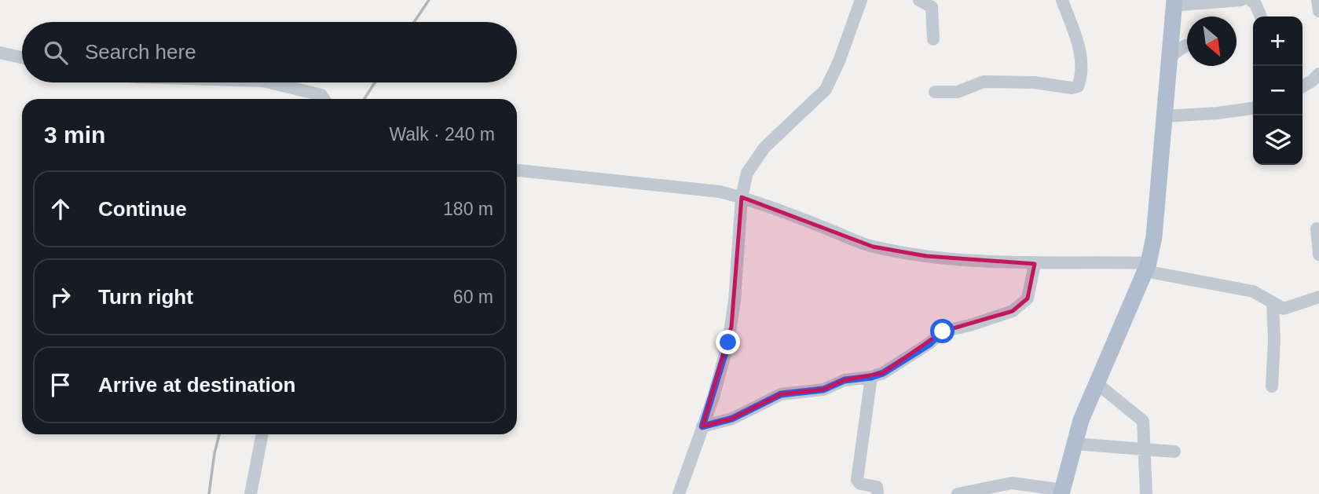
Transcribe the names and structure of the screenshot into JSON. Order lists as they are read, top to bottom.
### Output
{
  "north": "bottom right",
  "page": {
    "map_buttons": ["+", "−"],
    "search": "Search here",
    "heading": ["3 min", "Walk · 240 m"],
    "list": [
      ["Continue", "180 m"],
      ["Turn right", "60 m"],
      "Arrive at destination"
    ]
  }
}
